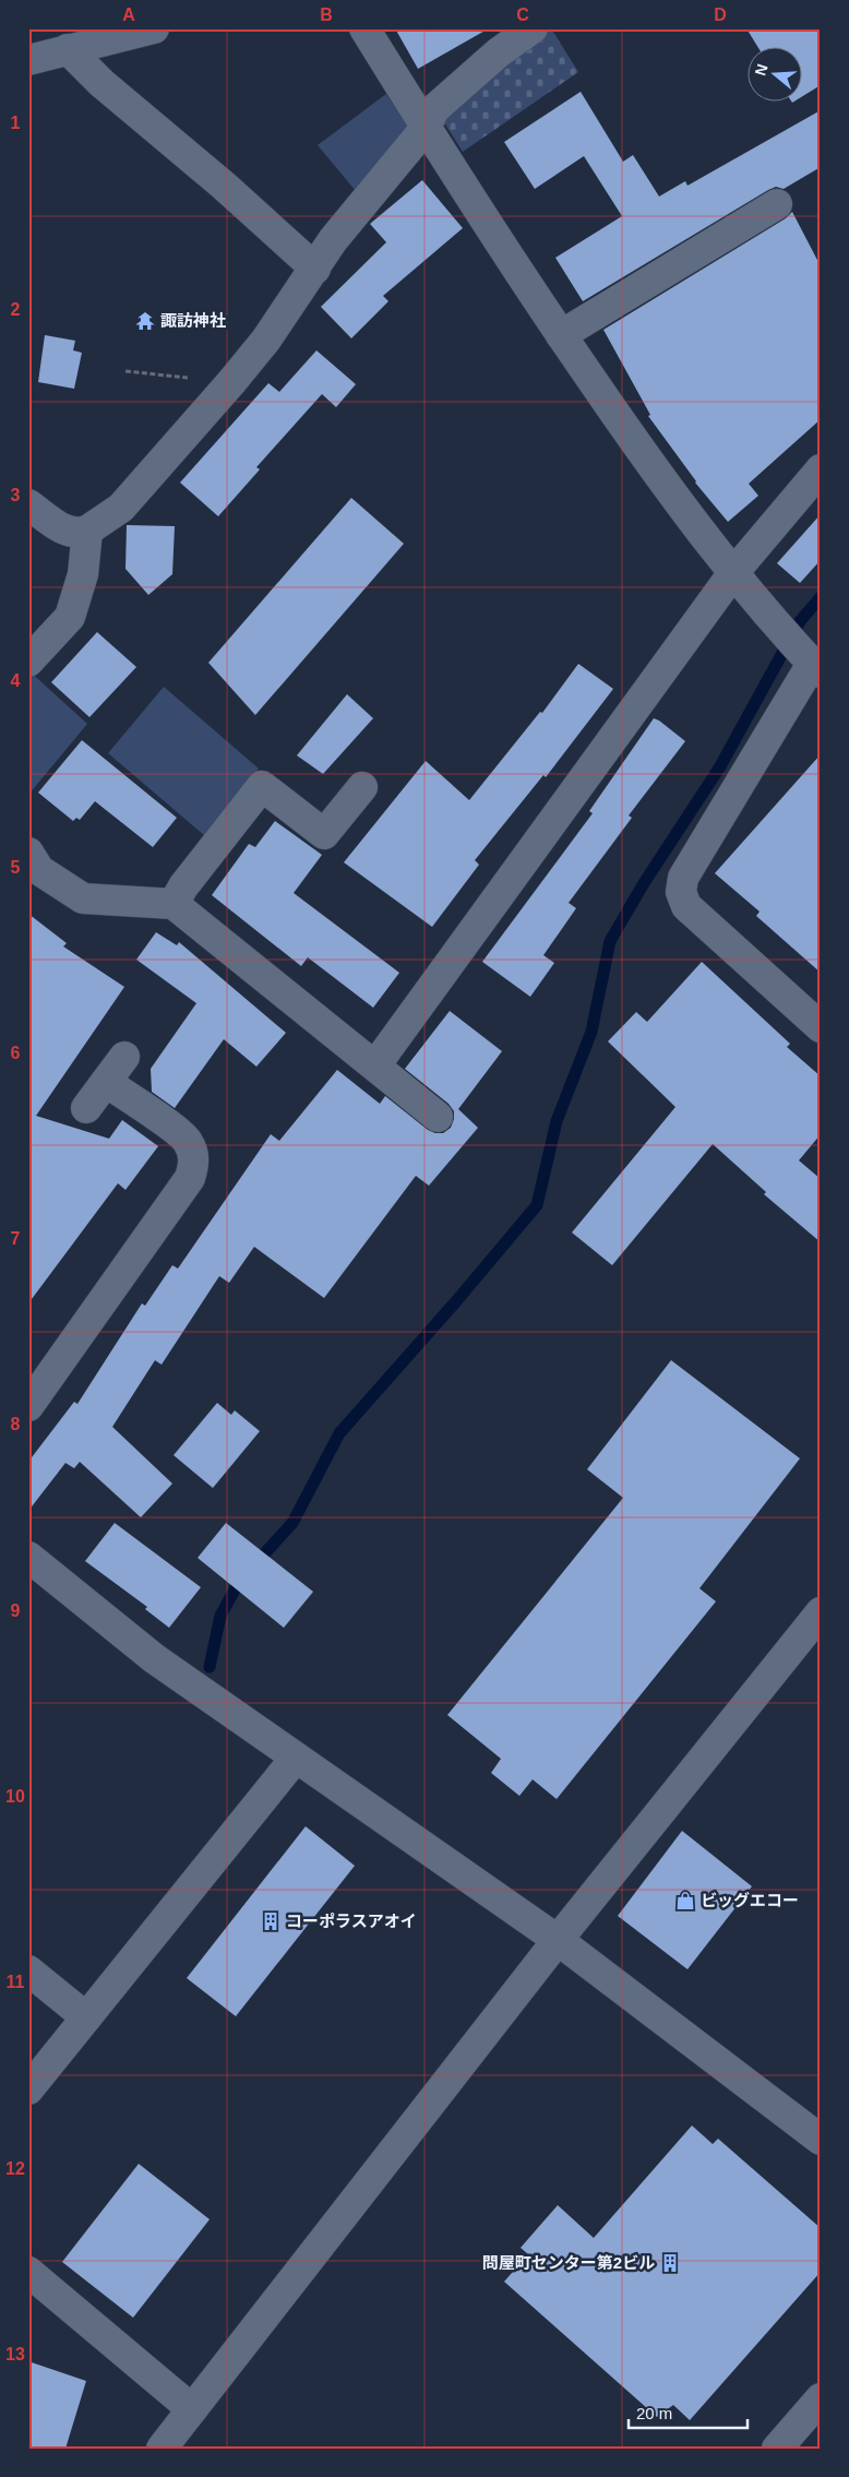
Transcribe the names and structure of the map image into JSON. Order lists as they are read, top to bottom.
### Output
{
  "places": {
    "temple": ["諏訪神社"],
    "shop": ["ビッグエコー"],
    "building": ["コーポラスアオイ", "問屋町センター第2ビル"]
  },
  "scale_bar": "20 m",
  "north": "left",
  "grid": {
    "columns": [
      "A",
      "B",
      "C",
      "D"
    ],
    "rows": [
      "1",
      "2",
      "3",
      "4",
      "5",
      "6",
      "7",
      "8",
      "9",
      "10",
      "11",
      "12",
      "13"
    ]
  }
}
